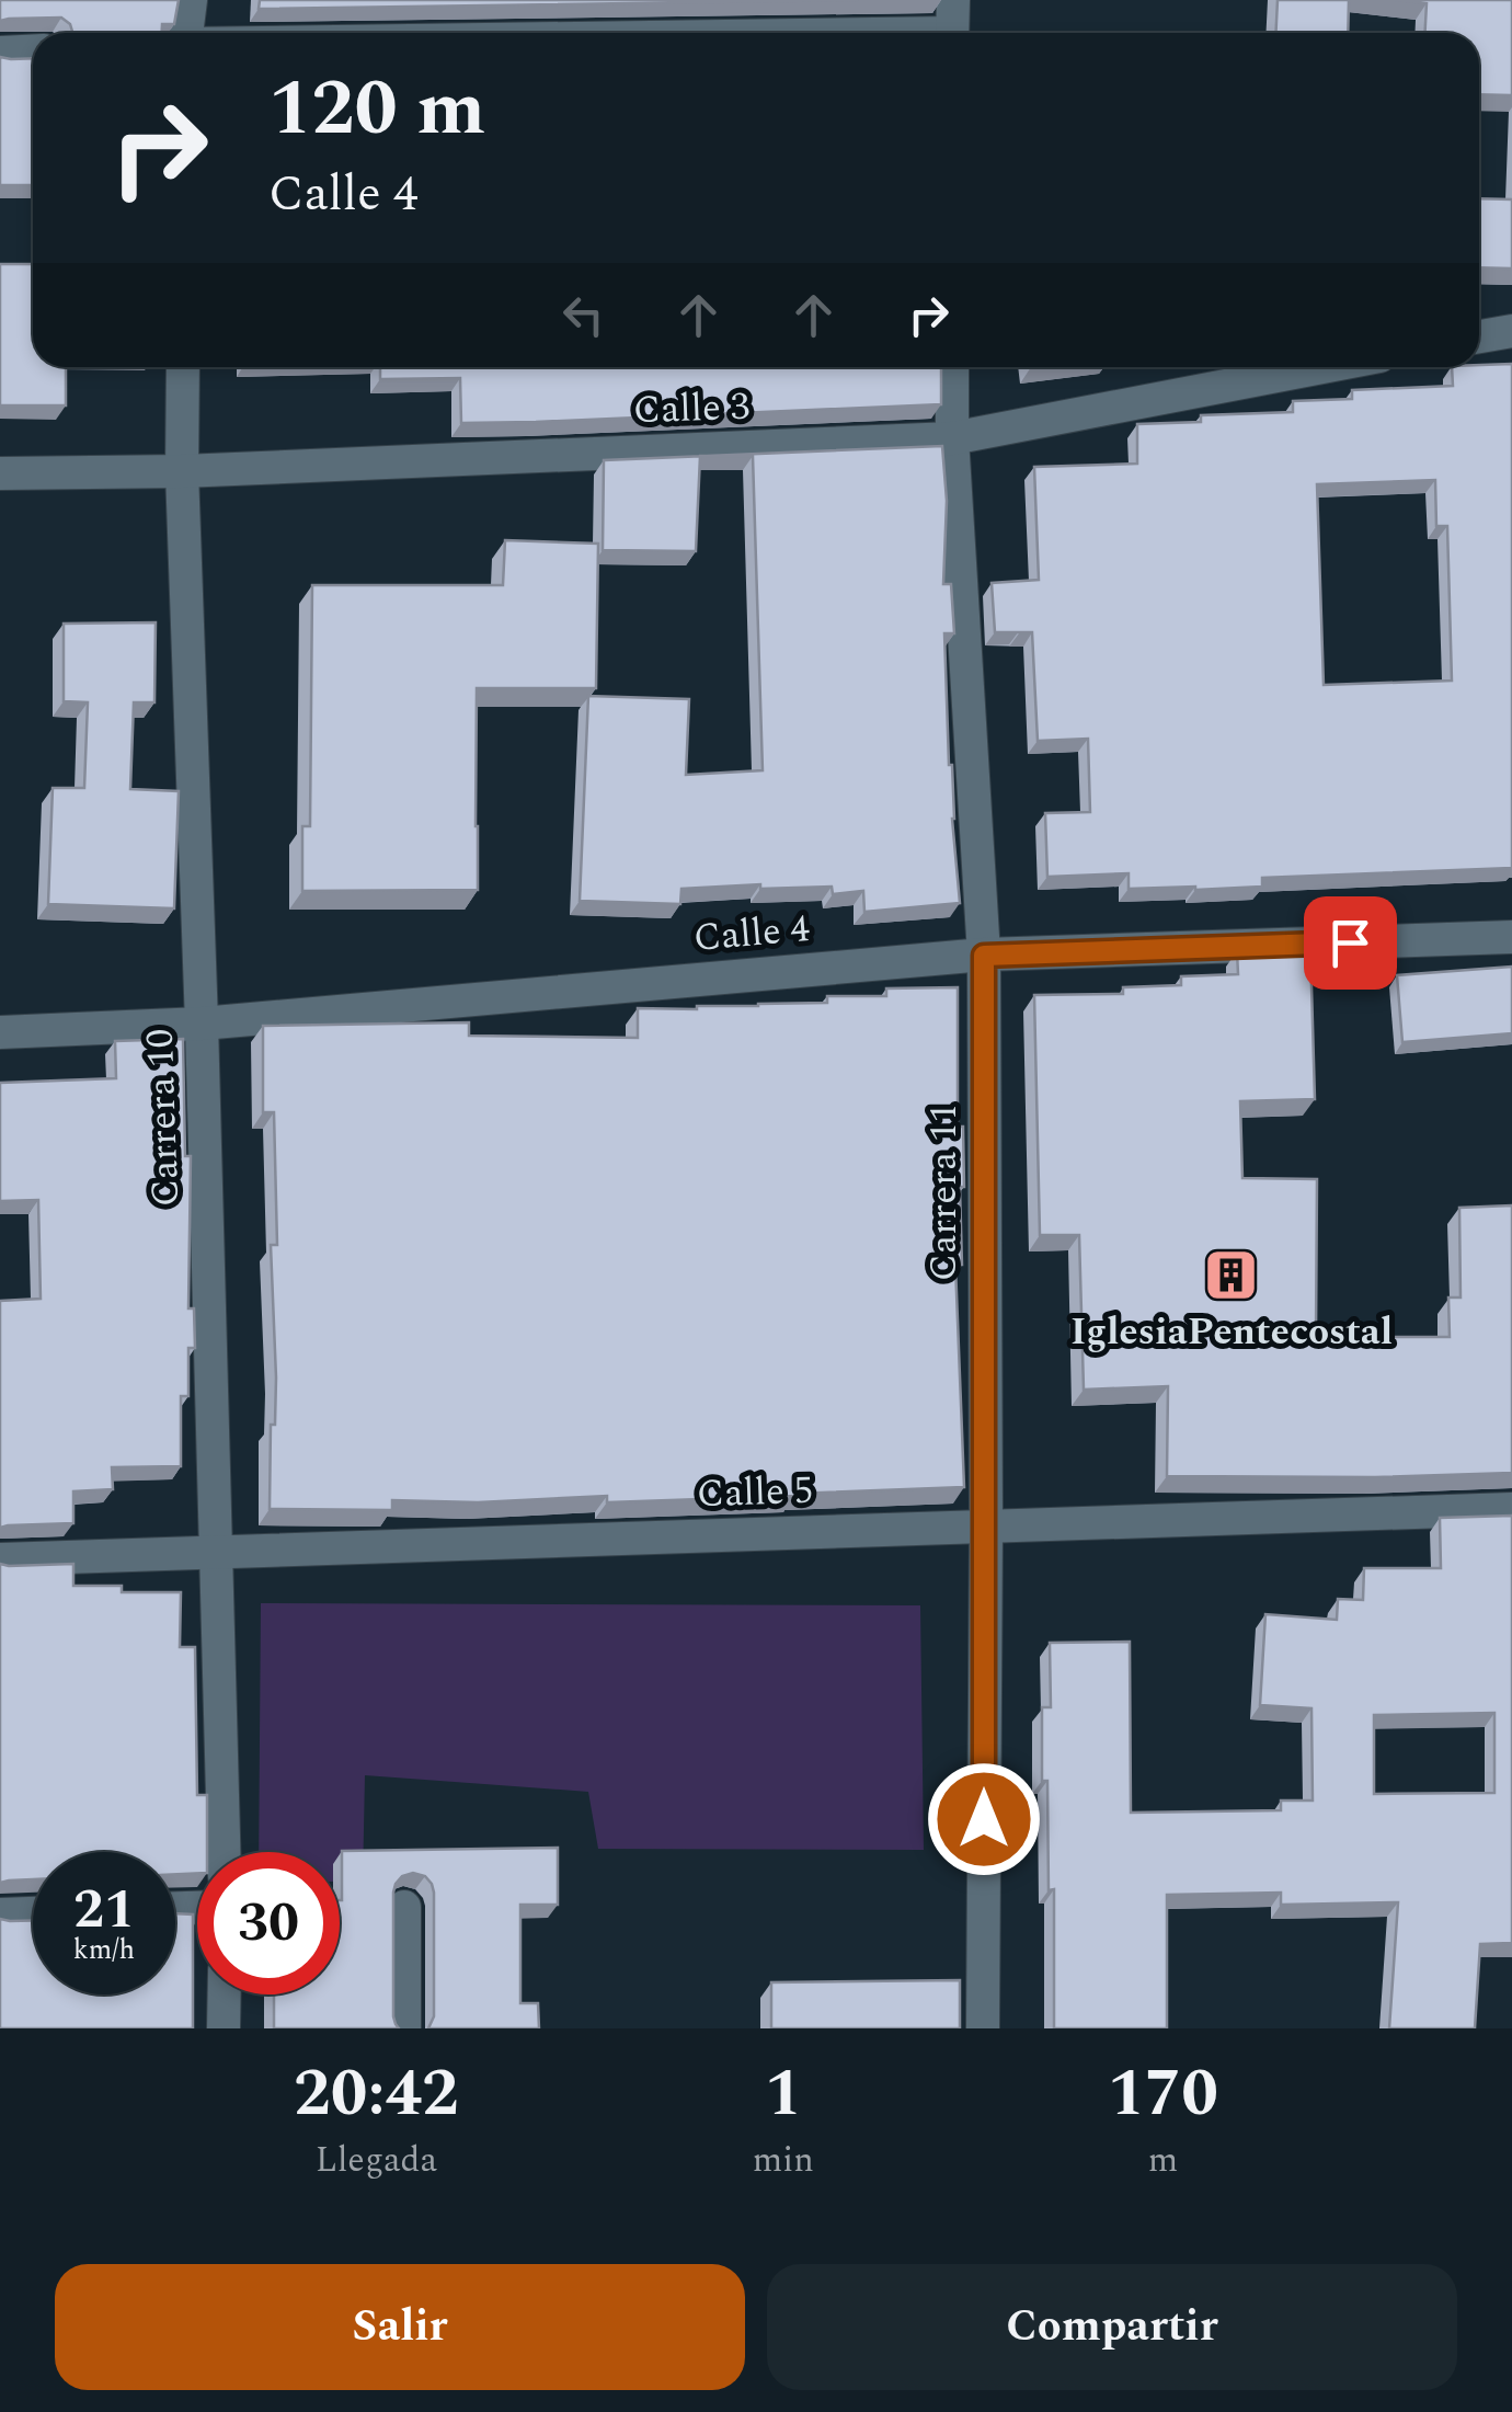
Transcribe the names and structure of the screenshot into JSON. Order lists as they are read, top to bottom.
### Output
{
  "streets": {
    "street": [
      "Calle 3",
      "Calle 4",
      "Carrera 10",
      "Carrera 11",
      "Calle 5"
    ]
  },
  "crossings": [
    ["Calle 3", "Carrera 10"],
    ["Calle 3", "Carrera 11"],
    ["Calle 4", "Carrera 10"],
    ["Calle 4", "Carrera 11"],
    ["Carrera 10", "Calle 5"],
    ["Carrera 11", "Calle 5"]
  ],
  "places": {
    "building": ["IglesiaPentecostal"]
  },
  "page": {
    "turn": ["120 m", "Calle 4"],
    "speed": "21 km/h",
    "limit": "30",
    "eta": [
      "20:42",
      "Llegada",
      "1",
      "min",
      "170",
      "m"
    ],
    "buttons": ["Salir", "Compartir"]
  }
}
